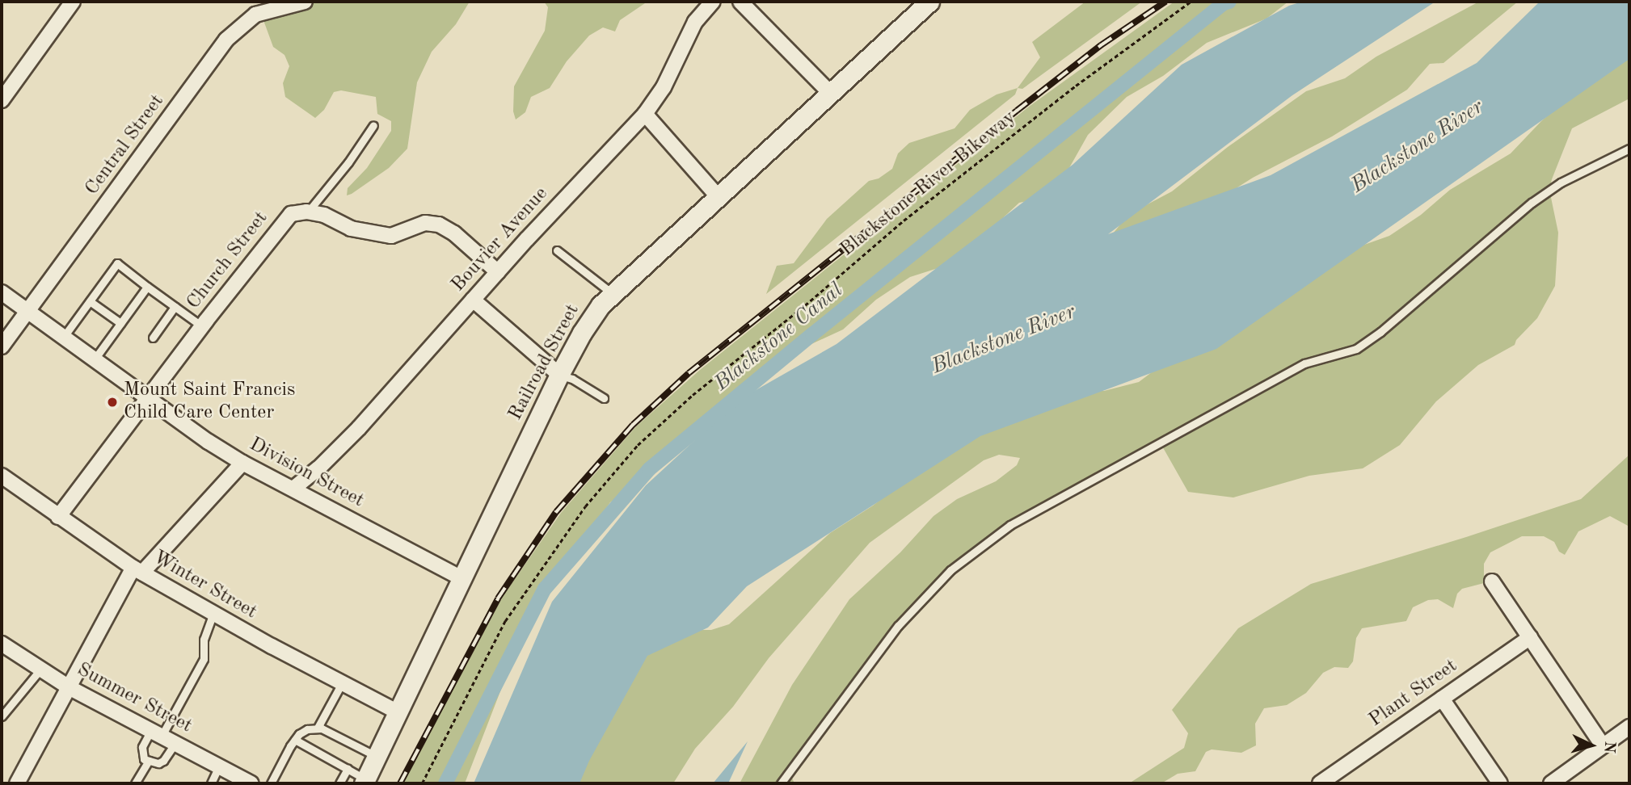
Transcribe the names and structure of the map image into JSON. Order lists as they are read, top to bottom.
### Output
{
  "streets": {
    "street": [
      "Central Street",
      "Bouvier Avenue",
      "Church Street",
      "Railroad Street",
      "Division Street",
      "Winter Street",
      "Plant Street",
      "Summer Street"
    ],
    "path": ["Blackstone River Bikeway"]
  },
  "crossings": [
    ["Central Street", "Division Street"],
    ["Bouvier Avenue", "Division Street"],
    ["Church Street", "Division Street"],
    ["Church Street", "Winter Street"],
    ["Railroad Street", "Division Street"],
    ["Railroad Street", "Winter Street"]
  ],
  "water": ["Blackstone River", "Blackstone Canal"],
  "places": ["Mount Saint Francis Child Care Center"],
  "north": "right"
}
